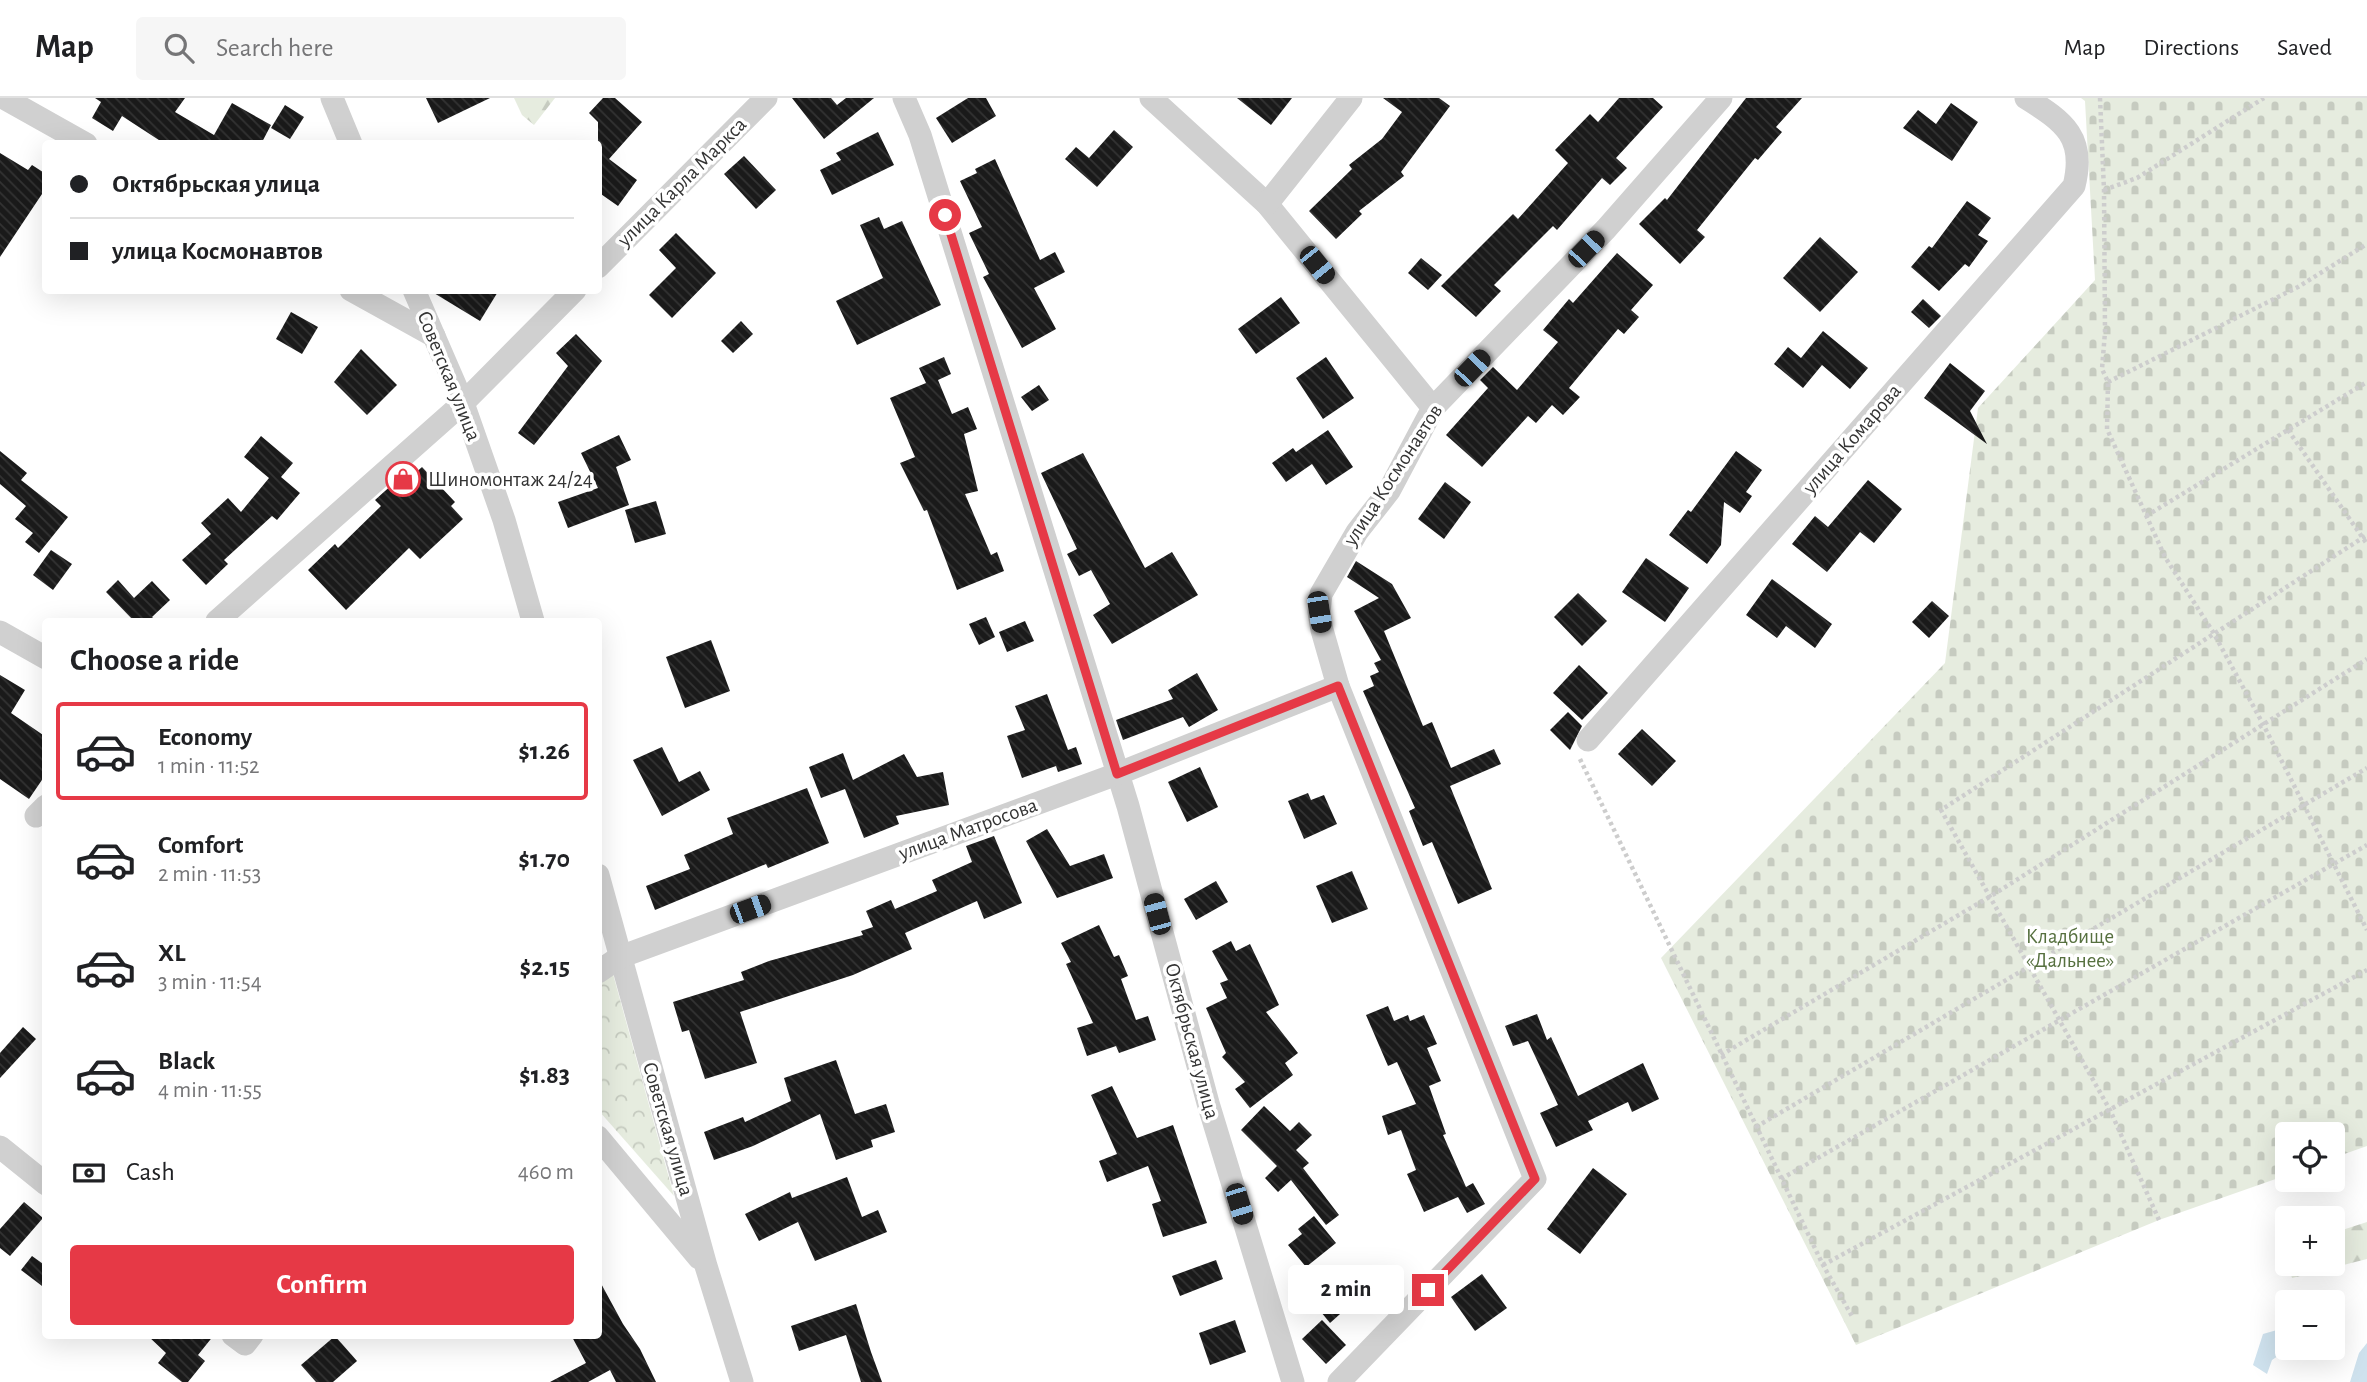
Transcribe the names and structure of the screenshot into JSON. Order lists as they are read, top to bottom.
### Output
{
  "streets": {
    "street": [
      "улица Карла Маркса",
      "Советская улица",
      "улица Комарова",
      "улица Космонавтов",
      "улица Матросова",
      "Октябрьская улица"
    ]
  },
  "crossings": [
    ["Советская улица", "улица Матросова"],
    ["улица Космонавтов", "улица Матросова"],
    ["улица Матросова", "Октябрьская улица"]
  ],
  "parks": ["Кладбище «Дальнее»"],
  "places": {
    "shop": ["Шиномонтаж 24/24"]
  },
  "page": {
    "header": "Map",
    "search": "Search here",
    "nav": ["Map", "Directions", "Saved"],
    "banner": ["Октябрьская улица", "улица Космонавтов"],
    "heading": "Choose a ride",
    "list": [
      {
        "name": "Economy",
        "note": "1 min · 11:52",
        "value": "$1.26"
      },
      {
        "name": "Comfort",
        "note": "2 min · 11:53",
        "value": "$1.70"
      },
      {
        "name": "XL",
        "note": "3 min · 11:54",
        "value": "$2.15"
      },
      {
        "name": "Black",
        "note": "4 min · 11:55",
        "value": "$1.83"
      }
    ],
    "map_buttons": ["+", "−"],
    "pay": ["Cash", "460 m"],
    "buttons": "Confirm",
    "bubble": "2 min"
  }
}
